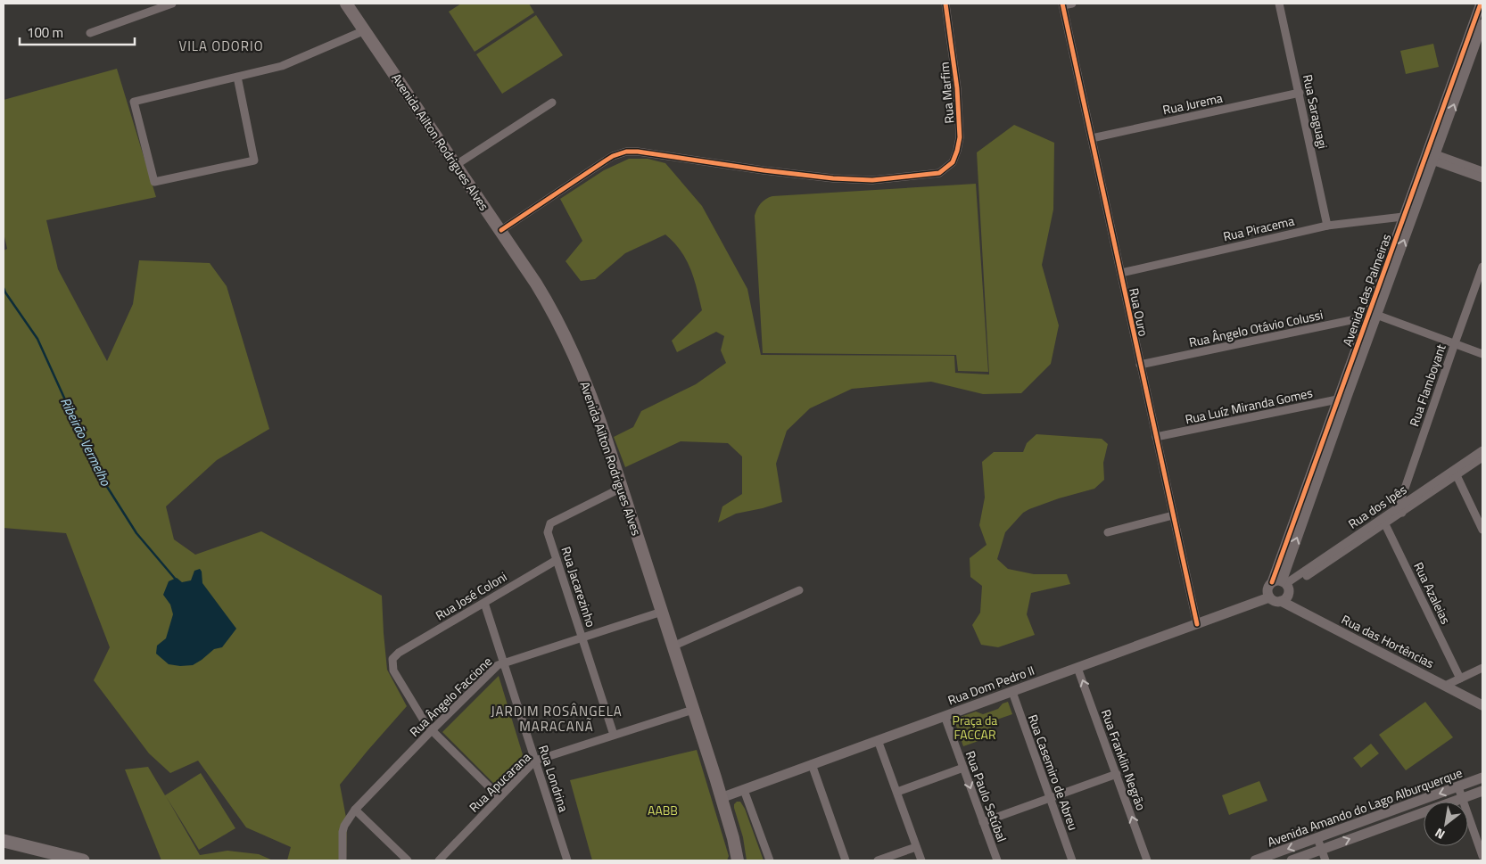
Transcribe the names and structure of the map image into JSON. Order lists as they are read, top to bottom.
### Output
{
  "streets": {
    "main road": ["Avenida Ailton Rodrigues Alves"],
    "street": [
      "Rua Marfim",
      "Rua Jurema",
      "Rua Saraguagi",
      "Rua Piracema",
      "Avenida das Palmeiras",
      "Rua Ouro",
      "Rua Ângelo Otávio Colussi",
      "Rua Flamboyant",
      "Rua Luíz Miranda Gomes",
      "Rua dos Ipês",
      "Rua Jacarezinho",
      "Rua Azaleias",
      "Rua José Coloni",
      "Rua das Hortências",
      "Rua Dom Pedro II",
      "Rua Ângelo Faccione",
      "Rua Franklin Negrão",
      "Rua Casemiro de Abreu",
      "Rua Londrina",
      "Rua Apucarana",
      "Rua Paulo Setúbal",
      "Avenida Amando do Lago Alburquerque"
    ]
  },
  "crossings": [
    ["Rua Marfim", "Avenida Ailton Rodrigues Alves"],
    ["Rua Jurema", "Rua Saraguagi"],
    ["Rua Jurema", "Rua Ouro"],
    ["Rua Saraguagi", "Rua Piracema"],
    ["Avenida Ailton Rodrigues Alves", "Rua Jacarezinho"],
    ["Avenida Ailton Rodrigues Alves", "Rua Dom Pedro II"],
    ["Avenida Ailton Rodrigues Alves", "Rua Ângelo Faccione"],
    ["Avenida Ailton Rodrigues Alves", "Rua Apucarana"],
    ["Rua Piracema", "Avenida das Palmeiras"],
    ["Rua Piracema", "Rua Ouro"],
    ["Avenida das Palmeiras", "Rua Ângelo Otávio Colussi"],
    ["Avenida das Palmeiras", "Rua Luíz Miranda Gomes"],
    ["Avenida das Palmeiras", "Rua dos Ipês"],
    ["Rua Ouro", "Rua Ângelo Otávio Colussi"],
    ["Rua Ouro", "Rua Luíz Miranda Gomes"],
    ["Rua Ouro", "Rua Dom Pedro II"],
    ["Rua Flamboyant", "Rua dos Ipês"],
    ["Rua dos Ipês", "Rua Azaleias"],
    ["Rua Jacarezinho", "Rua José Coloni"],
    ["Rua Jacarezinho", "Rua Ângelo Faccione"],
    ["Rua Jacarezinho", "Rua Apucarana"],
    ["Rua José Coloni", "Rua Ângelo Faccione"],
    ["Rua José Coloni", "Rua Londrina"],
    ["Rua das Hortências", "Rua Dom Pedro II"],
    ["Rua Dom Pedro II", "Rua Franklin Negrão"],
    ["Rua Dom Pedro II", "Rua Casemiro de Abreu"],
    ["Rua Dom Pedro II", "Rua Paulo Setúbal"],
    ["Rua Ângelo Faccione", "Rua Londrina"],
    ["Rua Londrina", "Rua Apucarana"]
  ],
  "one_way": ["Rua Franklin Negrão"],
  "districts": ["VILA ODORIO", "JARDIM ROSÂNGELA MARACANÃ"],
  "water": ["Ribeirão Vermelho"],
  "parks": ["Praça da FACCAR", "AABB"],
  "scale_bar": "100 m",
  "north": "bottom left"
}
